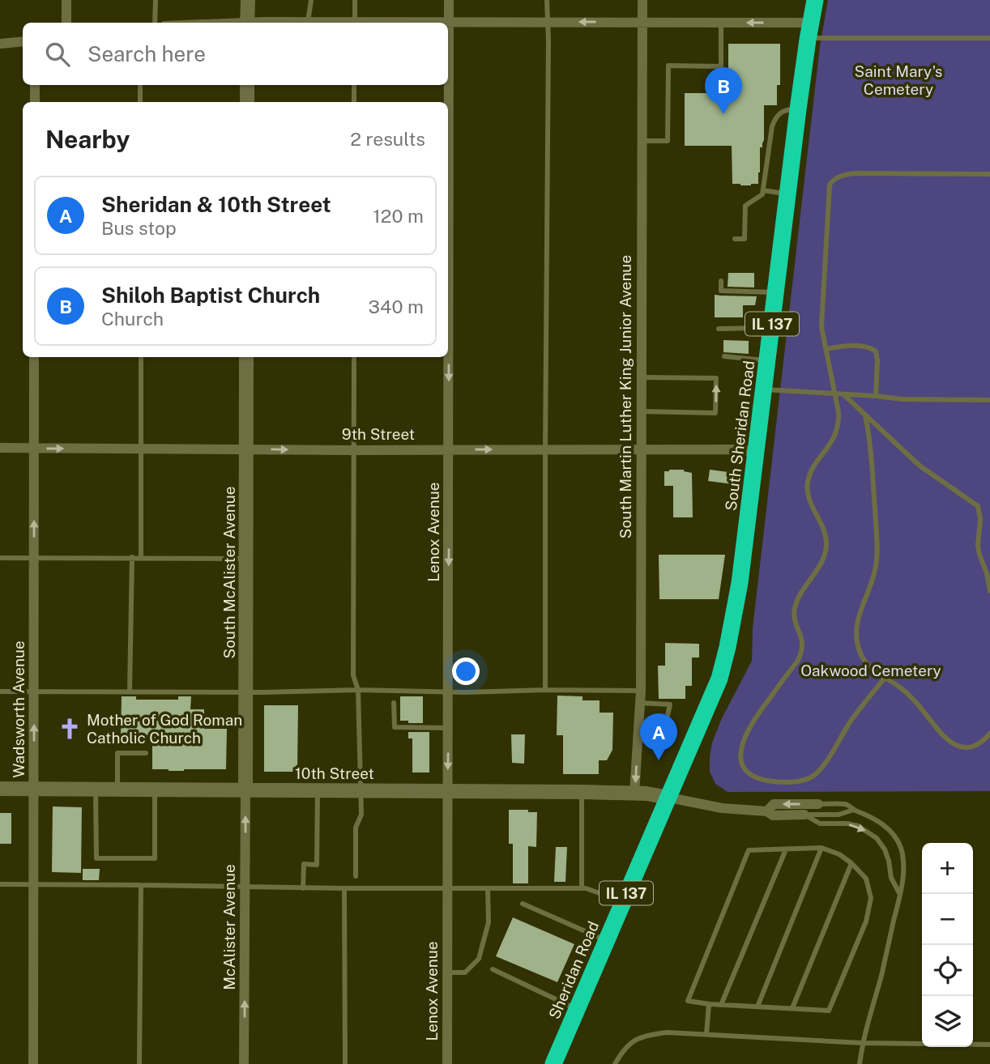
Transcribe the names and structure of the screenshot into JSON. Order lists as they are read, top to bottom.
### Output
{
  "streets": {
    "highway": ["IL 137", "South Sheridan Road", "Sheridan Road"],
    "street": [
      "South Martin Luther King Junior Avenue",
      "9th Street",
      "Lenox Avenue",
      "South McAlister Avenue",
      "Wadsworth Avenue",
      "10th Street",
      "McAlister Avenue"
    ]
  },
  "crossings": [
    ["South Martin Luther King Junior Avenue", "9th Street"],
    ["South Martin Luther King Junior Avenue", "10th Street"],
    ["9th Street", "South Sheridan Road"],
    ["9th Street", "Lenox Avenue"],
    ["9th Street", "South McAlister Avenue"],
    ["9th Street", "Wadsworth Avenue"],
    ["South Sheridan Road", "10th Street"],
    ["South Sheridan Road", "Sheridan Road"],
    ["Lenox Avenue", "10th Street"],
    ["South McAlister Avenue", "10th Street"],
    ["South McAlister Avenue", "McAlister Avenue"],
    ["Wadsworth Avenue", "10th Street"],
    ["10th Street", "McAlister Avenue"],
    ["10th Street", "Sheridan Road"]
  ],
  "one_way": ["9th Street", "Lenox Avenue", "McAlister Avenue"],
  "parks": ["Saint Mary's Cemetery", "Oakwood Cemetery"],
  "places": {
    "church": ["Mother of God Roman Catholic Church"]
  },
  "page": {
    "search": "Search here",
    "pins": ["B", "A"],
    "heading": ["Nearby", "2 results"],
    "list": [
      {
        "mark": "A",
        "name": "Sheridan & 10th Street",
        "note": "Bus stop",
        "value": "120 m"
      },
      {
        "mark": "B",
        "name": "Shiloh Baptist Church",
        "note": "Church",
        "value": "340 m"
      }
    ],
    "map_buttons": ["+", "−"]
  }
}
